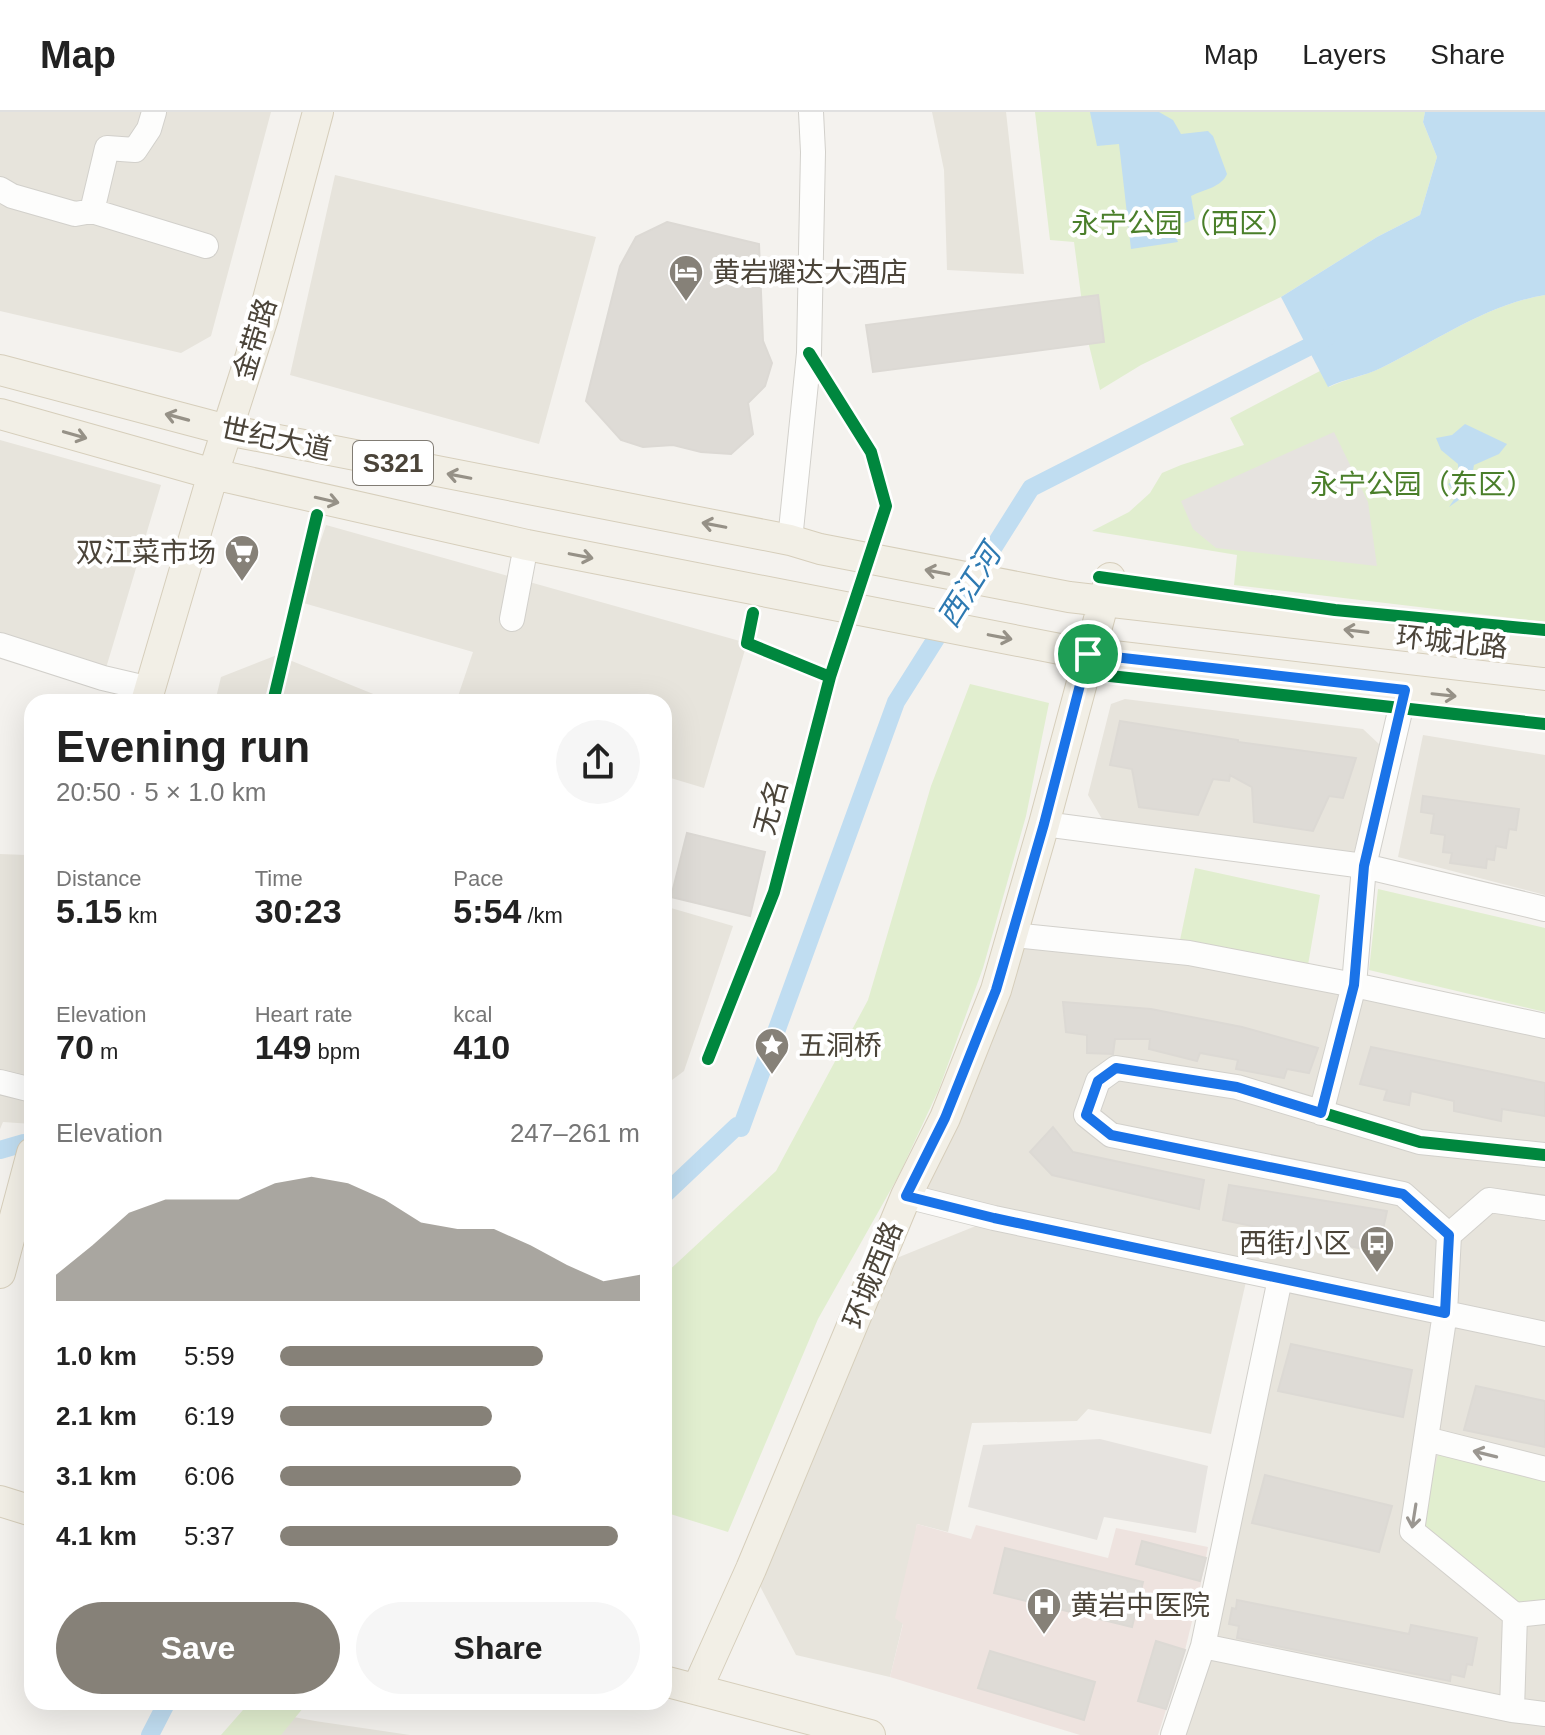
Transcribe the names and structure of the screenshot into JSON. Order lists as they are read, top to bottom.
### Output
{
  "streets": {
    "main road": [
      "金带路",
      "世纪大道",
      "S321",
      "环城北路",
      "环城西路"
    ],
    "cycle path": ["无名"]
  },
  "crossings": [
    ["金带路", "世纪大道"],
    ["世纪大道", "环城北路"],
    ["环城北路", "环城西路"]
  ],
  "water": ["西江河"],
  "parks": ["永宁公园（西区）", "永宁公园（东区）"],
  "places": {
    "hotel": ["黄岩耀达大酒店"],
    "supermarket": ["双江菜市场"],
    "place": ["五洞桥"],
    "bus stop": ["西街小区"],
    "hospital": ["黄岩中医院"]
  },
  "page": {
    "header": "Map",
    "nav": ["Map", "Layers", "Share"],
    "heading": ["Evening run", "20:50 · 5 × 1.0 km"],
    "stats": [
      ["Distance", "5.15 km"],
      ["Time", "30:23"],
      ["Pace", "5:54 /km"],
      ["Elevation", "70 m"],
      ["Heart rate", "149 bpm"],
      ["kcal", "410"]
    ],
    "chart": ["Elevation", "247–261 m"],
    "list": [
      {
        "name": "1.0 km",
        "note": "5:59"
      },
      {
        "name": "2.1 km",
        "note": "6:19"
      },
      {
        "name": "3.1 km",
        "note": "6:06"
      },
      {
        "name": "4.1 km",
        "note": "5:37"
      }
    ],
    "buttons": ["Save", "Share"]
  }
}
